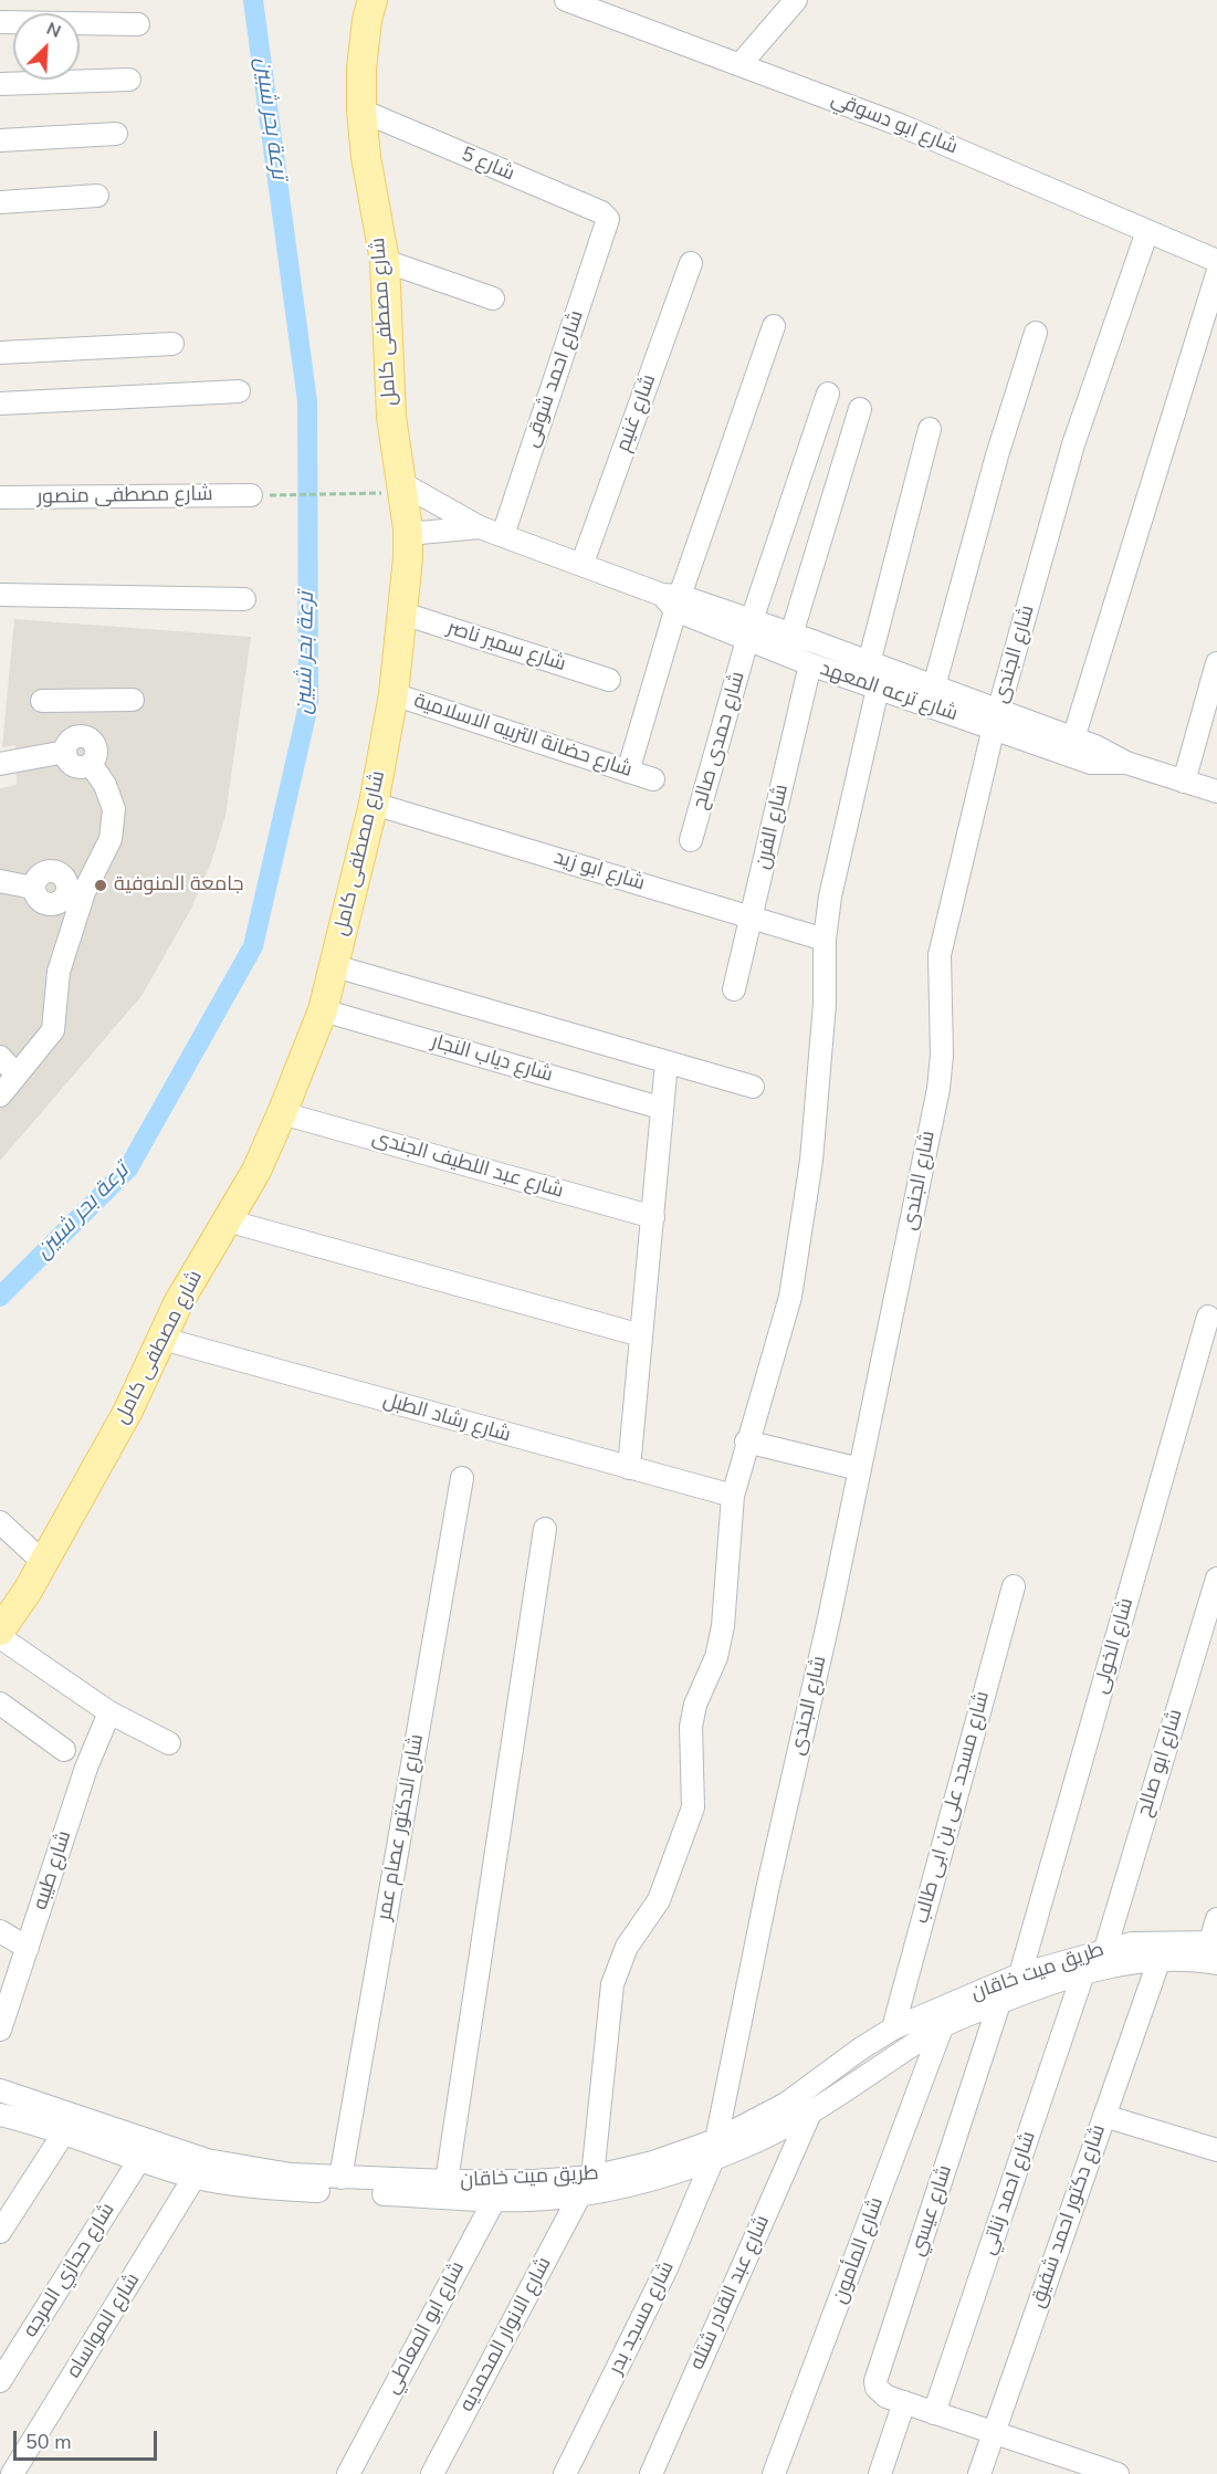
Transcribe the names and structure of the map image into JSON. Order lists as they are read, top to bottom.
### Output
{
  "streets": {
    "main road": ["شارع مصطفى كامل"],
    "street": [
      "شارع ابو دسوقي",
      "شارع 5",
      "شارع احمد شوقى",
      "شارع غنيم",
      "شارع مصطفى منصور",
      "شارع سمير ناصر",
      "شارع الجندى",
      "شارع ترعه المعهد",
      "شارع حضانة التربيه الاسلامية",
      "شارع حمدى صالح",
      "شارع الفرن",
      "شارع ابو زيد",
      "شارع دياب النجار",
      "شارع عبد اللطيف الجندى",
      "شارع رشاد الطبل",
      "شارع الخولى",
      "شارع ابو صالح",
      "شارع مسجد على بن ابى طالب",
      "شارع الدكتور عصام عمر",
      "شارع طيبه",
      "طريق ميت خاقان",
      "شارع احمد زناتي",
      "شارع عيسي",
      "شارع دكتور احمد شفيق",
      "شارع المأمون",
      "شارع حجازي المرجه",
      "شارع عبد القادر شتله",
      "شارع مسجد بدر",
      "شارع المواساه",
      "شارع ابو المعاطي",
      "شارع الانوار المحمديه"
    ]
  },
  "crossings": [
    ["شارع ابو دسوقي", "شارع الجندى"],
    ["شارع 5", "شارع مصطفى كامل"],
    ["شارع 5", "شارع احمد شوقى"],
    ["شارع مصطفى كامل", "شارع سمير ناصر"],
    ["شارع مصطفى كامل", "شارع ترعه المعهد"],
    ["شارع مصطفى كامل", "شارع حضانة التربيه الاسلامية"],
    ["شارع مصطفى كامل", "شارع ابو زيد"],
    ["شارع مصطفى كامل", "شارع دياب النجار"],
    ["شارع مصطفى كامل", "شارع عبد اللطيف الجندى"],
    ["شارع مصطفى كامل", "شارع رشاد الطبل"],
    ["شارع احمد شوقى", "شارع ترعه المعهد"],
    ["شارع غنيم", "شارع ترعه المعهد"],
    ["شارع الجندى", "شارع ترعه المعهد"],
    ["شارع الجندى", "طريق ميت خاقان"],
    ["شارع الجندى", "شارع مسجد بدر"],
    ["شارع ترعه المعهد", "شارع حمدى صالح"],
    ["شارع ترعه المعهد", "شارع الفرن"],
    ["شارع الفرن", "شارع ابو زيد"],
    ["شارع الخولى", "طريق ميت خاقان"],
    ["شارع ابو صالح", "طريق ميت خاقان"],
    ["شارع مسجد على بن ابى طالب", "طريق ميت خاقان"],
    ["شارع الدكتور عصام عمر", "طريق ميت خاقان"],
    ["طريق ميت خاقان", "شارع احمد زناتي"],
    ["طريق ميت خاقان", "شارع عيسي"],
    ["طريق ميت خاقان", "شارع دكتور احمد شفيق"],
    ["طريق ميت خاقان", "شارع المأمون"],
    ["طريق ميت خاقان", "شارع حجازي المرجه"],
    ["طريق ميت خاقان", "شارع عبد القادر شتله"],
    ["طريق ميت خاقان", "شارع مسجد بدر"],
    ["طريق ميت خاقان", "شارع المواساه"],
    ["طريق ميت خاقان", "شارع ابو المعاطي"],
    ["طريق ميت خاقان", "شارع الانوار المحمديه"],
    ["شارع احمد زناتي", "شارع عيسي"],
    ["شارع عيسي", "شارع دكتور احمد شفيق"]
  ],
  "water": ["ترعة بحر شبين"],
  "places": ["جامعة المنوفية"],
  "scale_bar": "50 m",
  "north": "top right"
}
